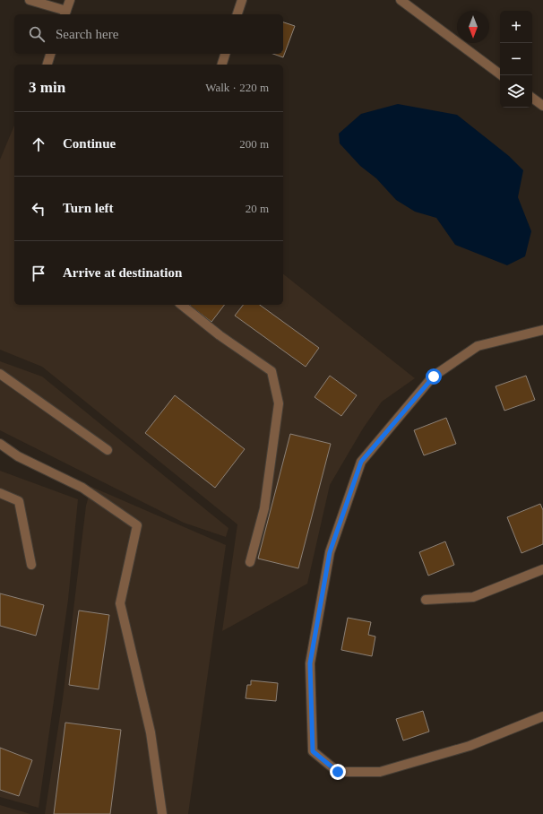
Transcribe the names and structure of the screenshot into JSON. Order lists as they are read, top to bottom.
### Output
{
  "north": "bottom",
  "page": {
    "map_buttons": ["+", "−"],
    "search": "Search here",
    "heading": ["3 min", "Walk · 220 m"],
    "list": [
      ["Continue", "200 m"],
      ["Turn left", "20 m"],
      "Arrive at destination"
    ]
  }
}
